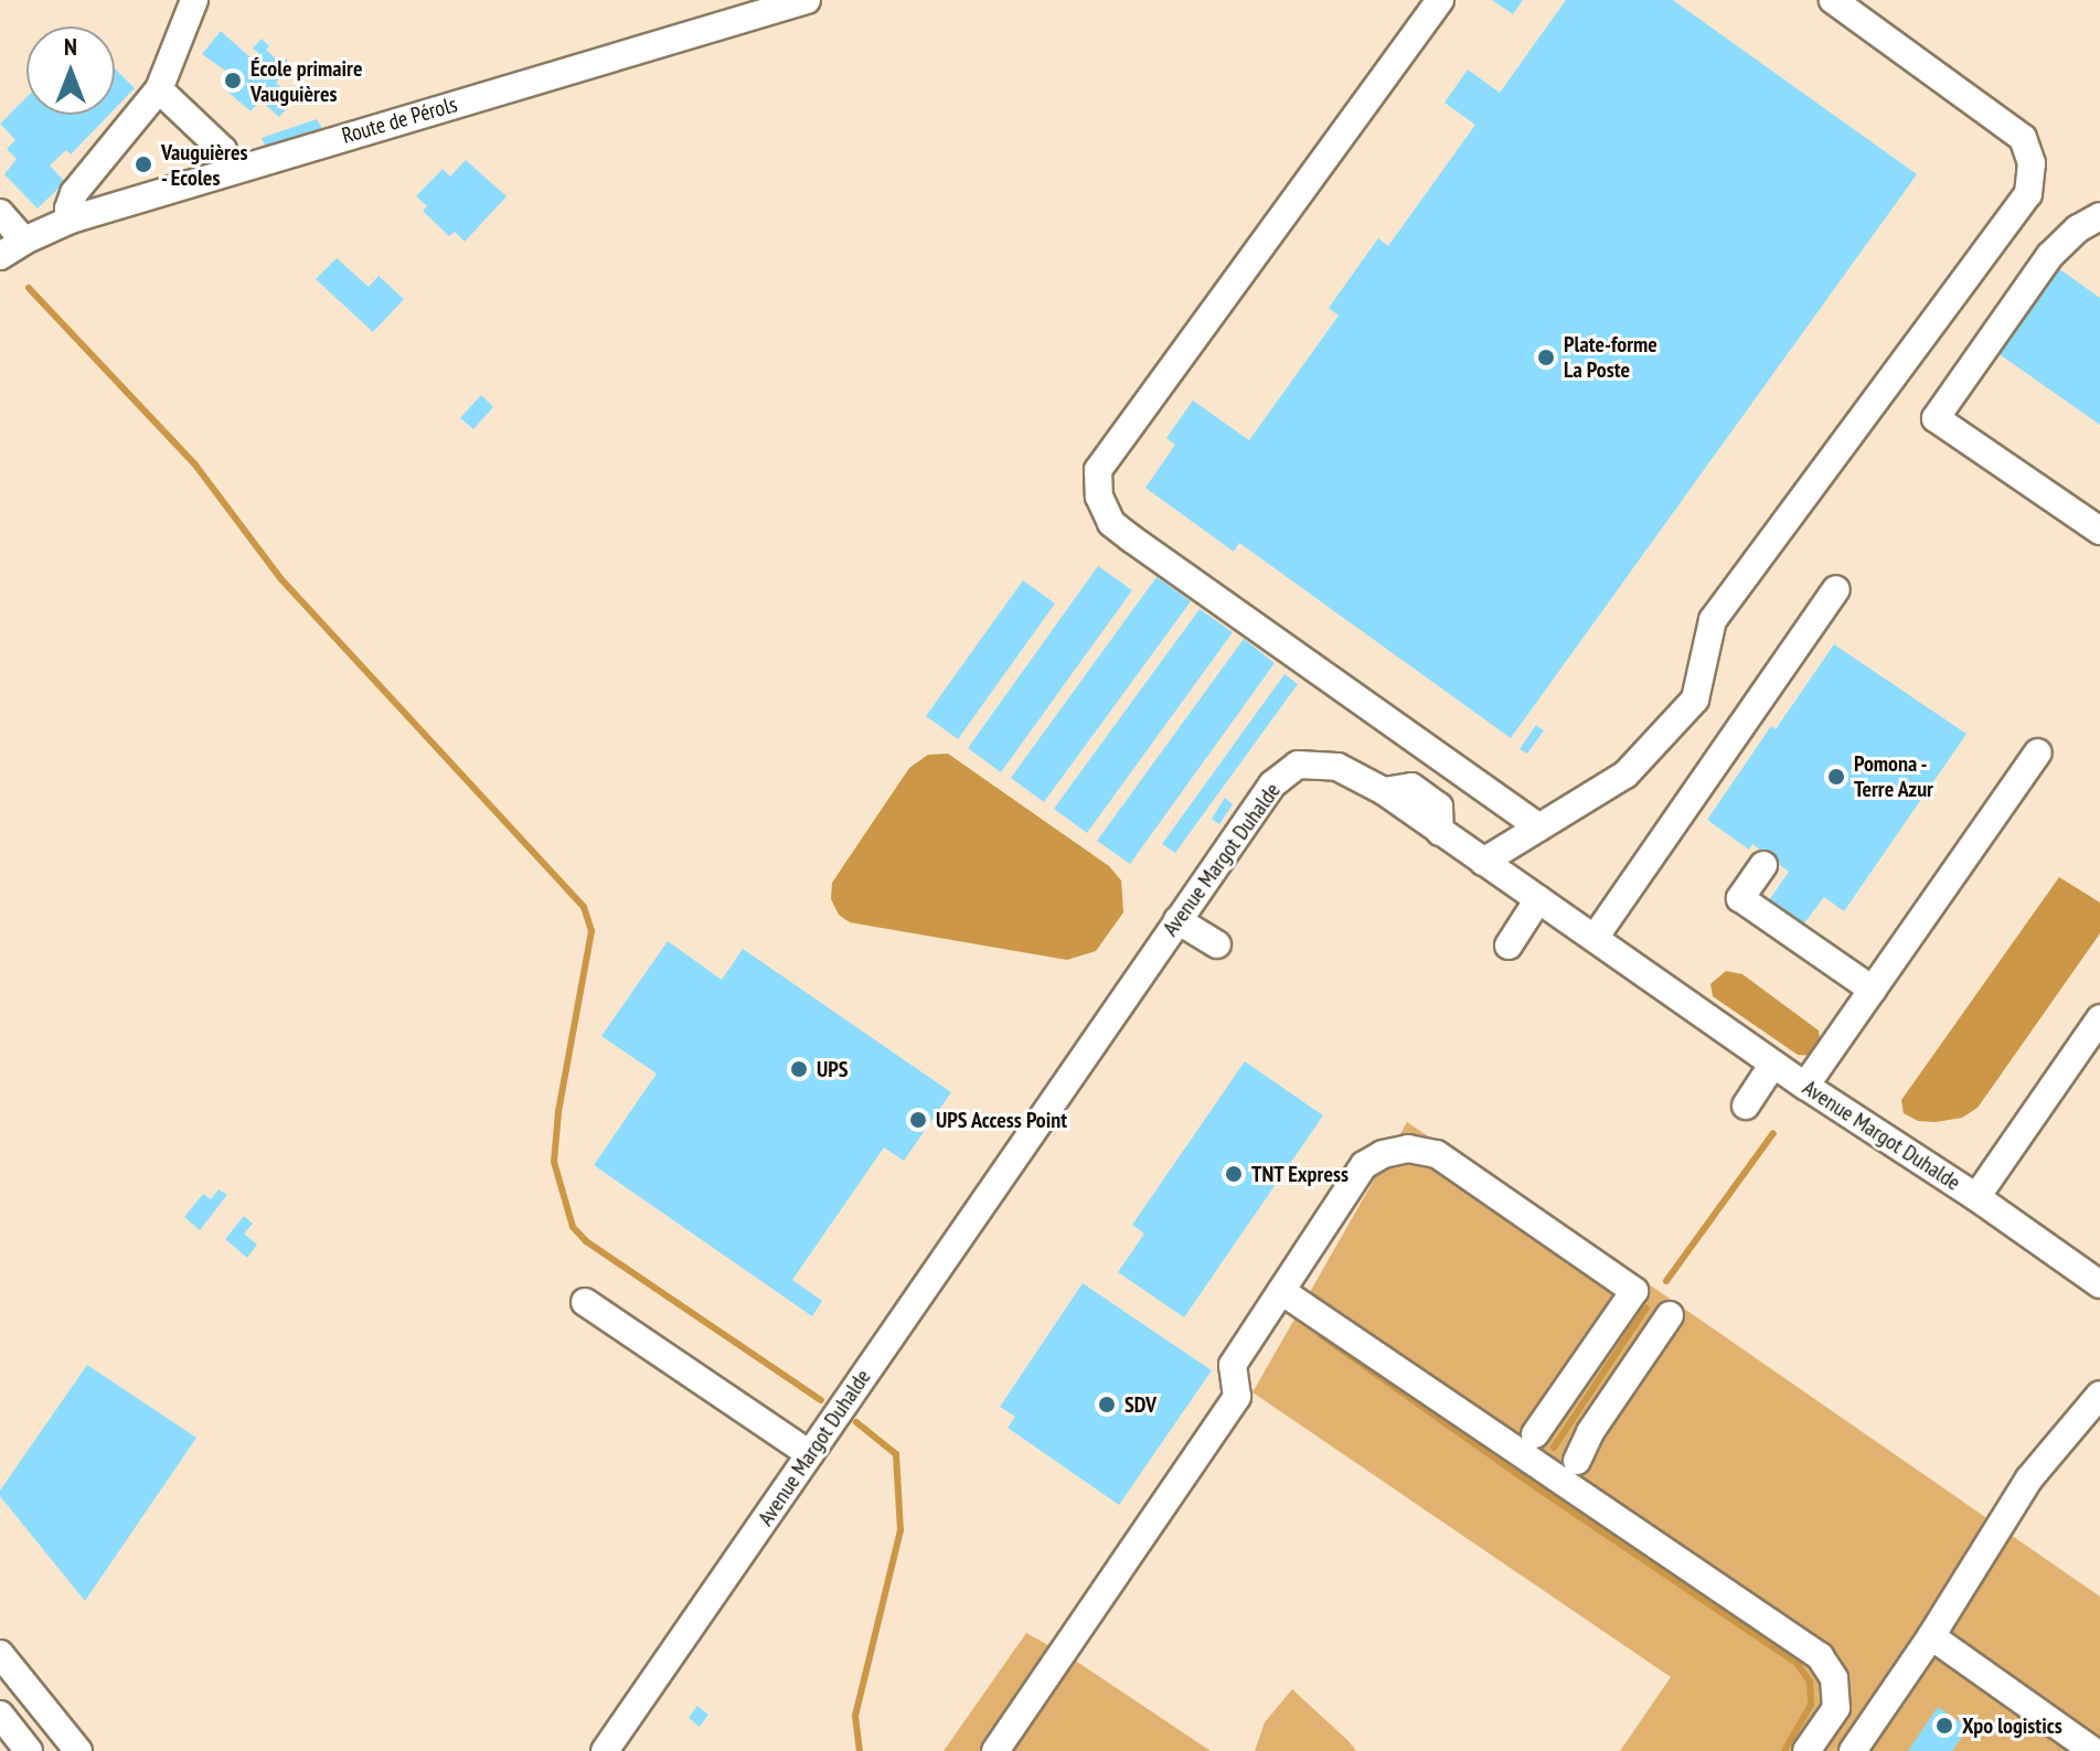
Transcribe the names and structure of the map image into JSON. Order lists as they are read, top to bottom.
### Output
{
  "streets": {
    "street": ["Route de Pérols", "Avenue Margot Duhalde"]
  },
  "places": [
    "École primaire Vauguières",
    "Vauguières - Ecoles",
    "Plate-forme La Poste",
    "Pomona - Terre Azur",
    "UPS",
    "UPS Access Point",
    "TNT Express",
    "SDV",
    "Xpo logistics"
  ],
  "north": "top"
}
